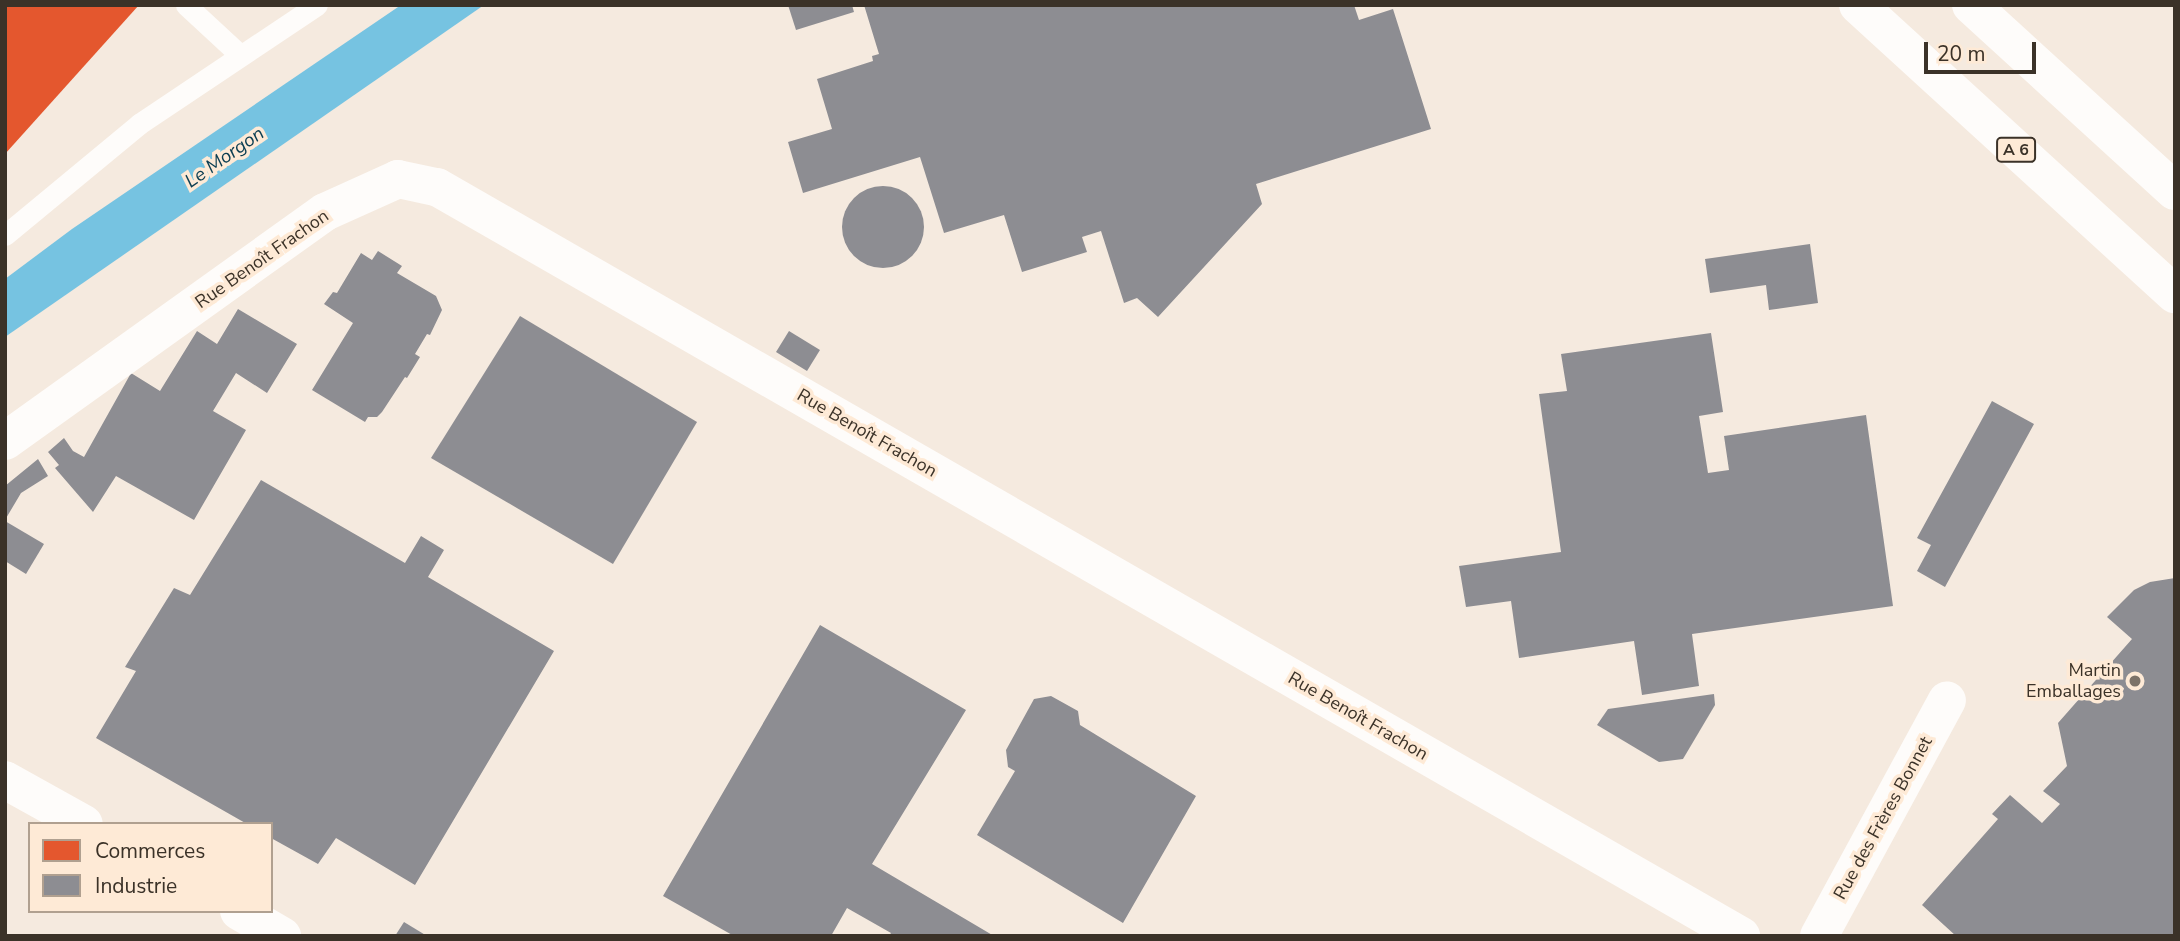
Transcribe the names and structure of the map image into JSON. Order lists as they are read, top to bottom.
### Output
{
  "streets": {
    "main road": ["A 6", "Rue Benoît Frachon", "Rue des Frères Bonnet"]
  },
  "water": ["Le Morgon"],
  "places": ["Martin Emballages"],
  "legend": ["Commerces", "Industrie"],
  "scale_bar": "20 m"
}
